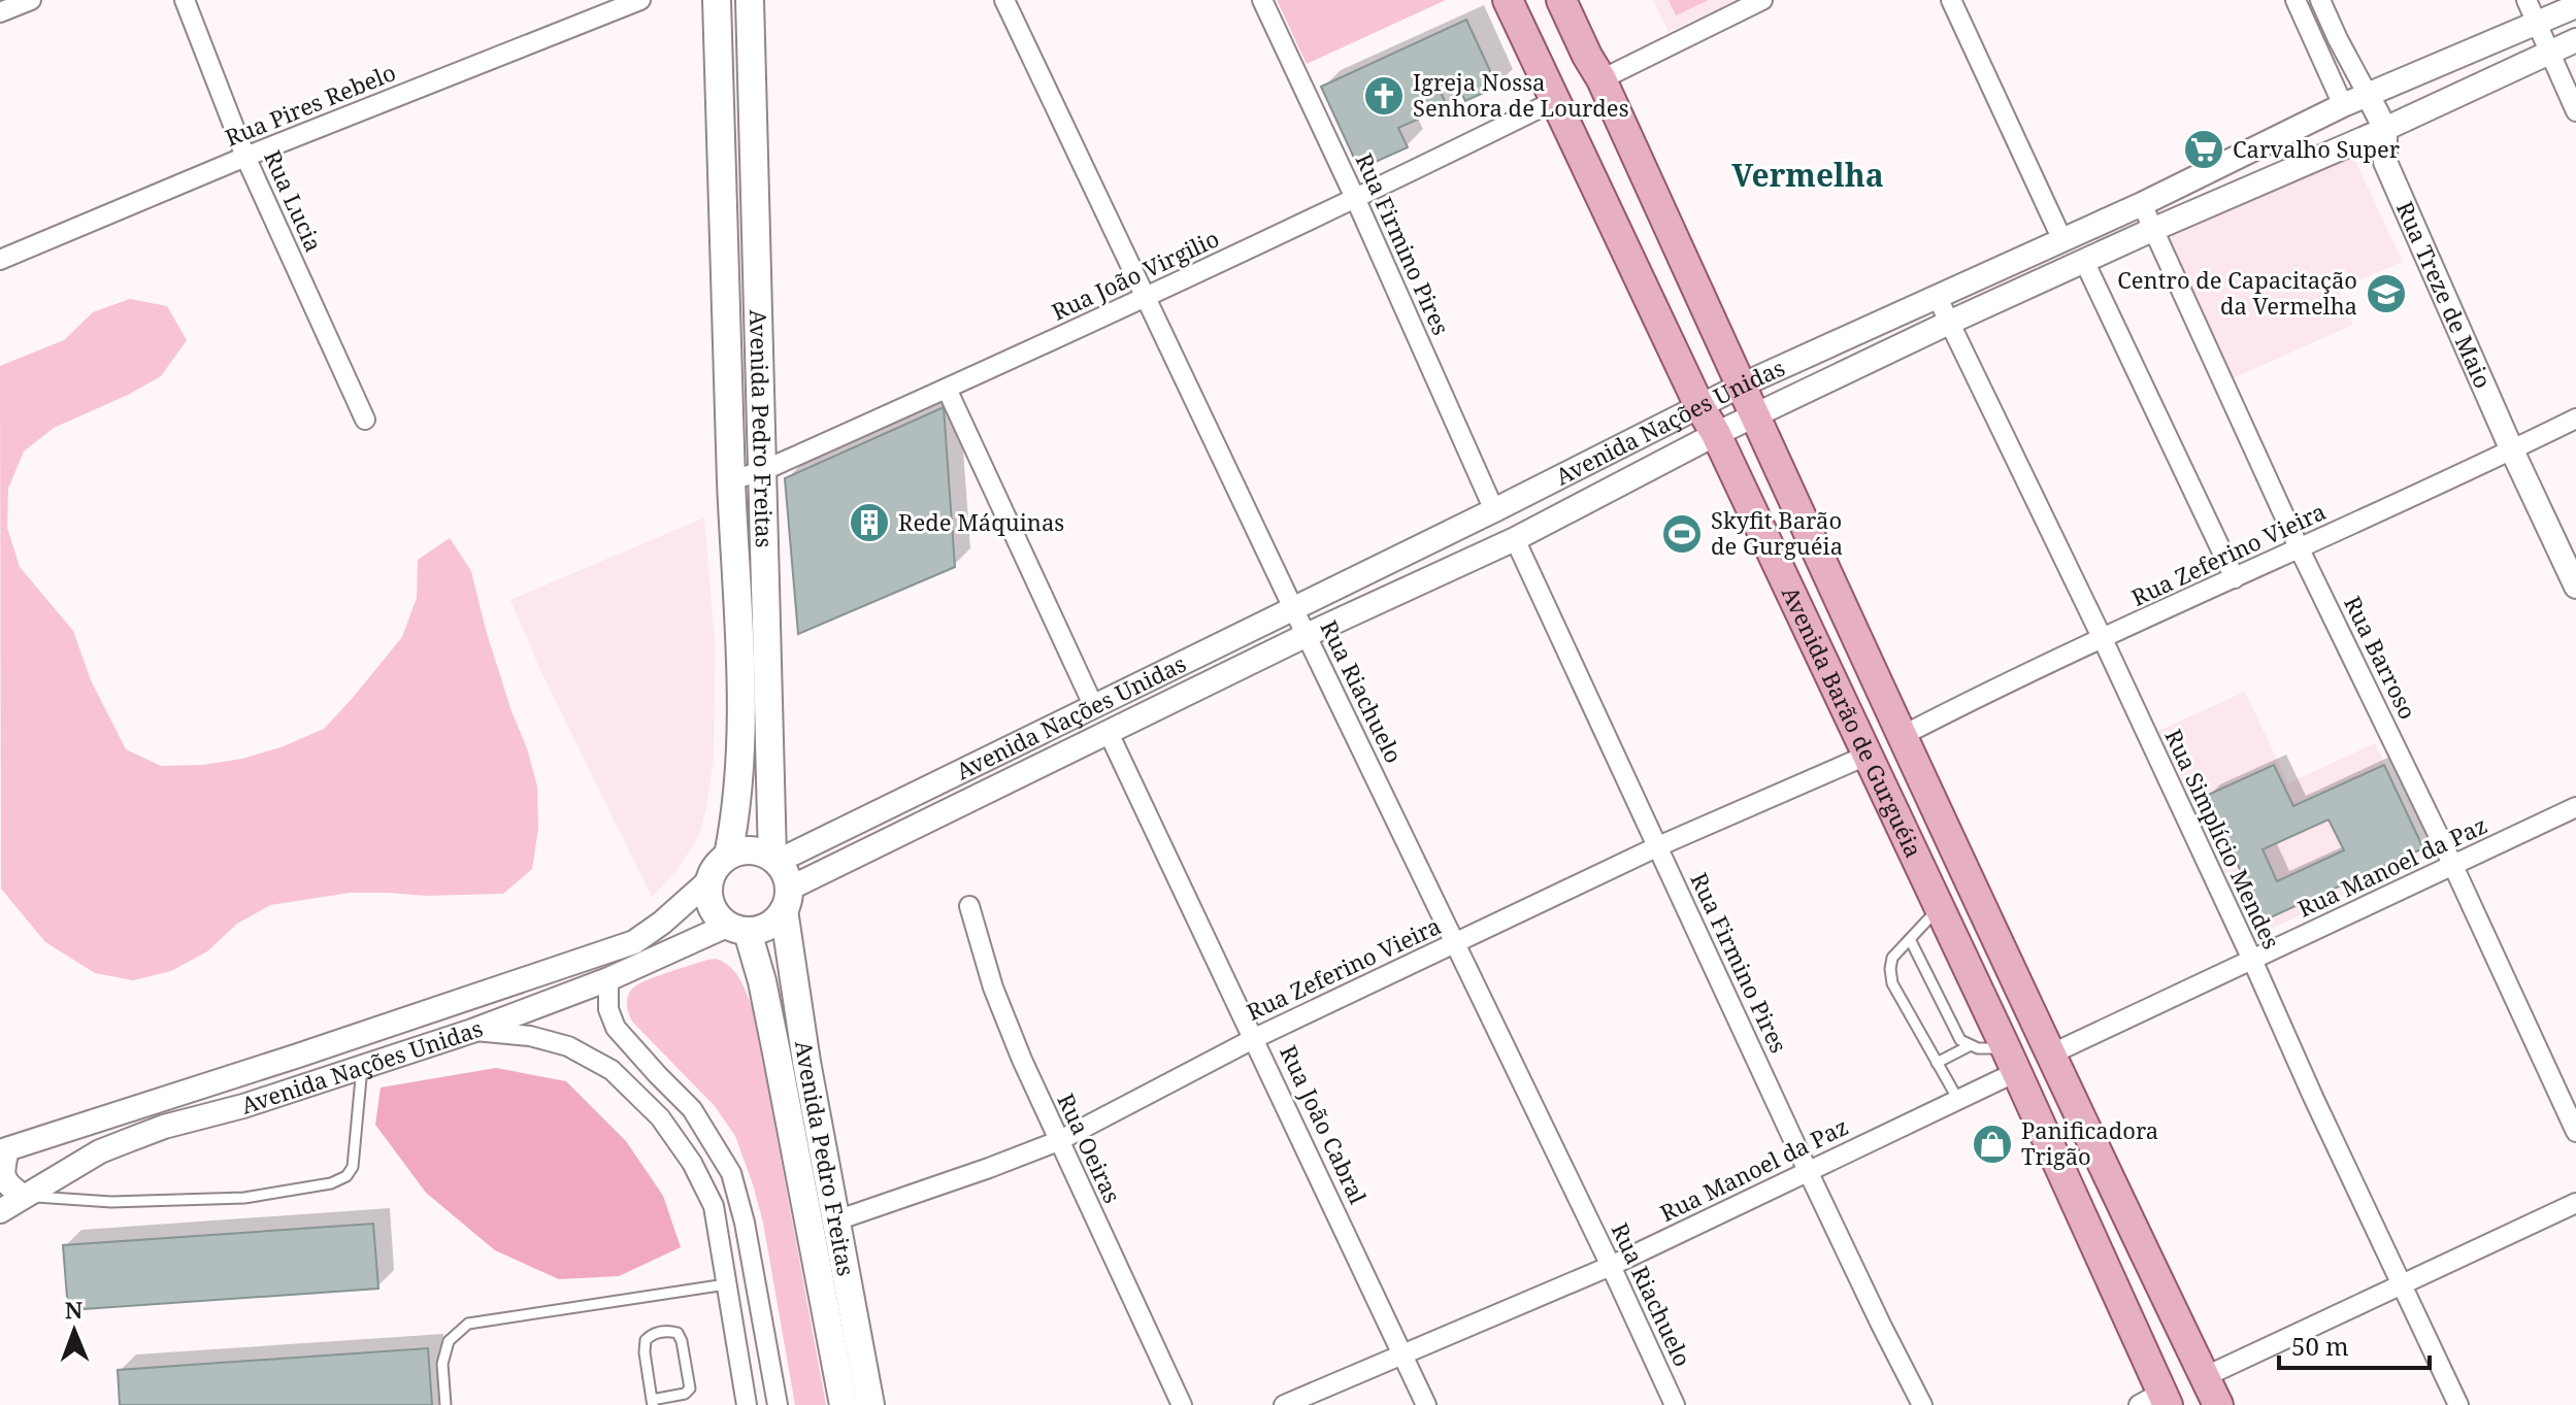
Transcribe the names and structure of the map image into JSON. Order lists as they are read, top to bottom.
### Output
{
  "streets": {
    "main road": ["Avenida Pedro Freitas", "Avenida Barão de Gurguéia"],
    "street": [
      "Rua Pires Rebelo",
      "Rua Lucia",
      "Rua Firmino Pires",
      "Rua João Virgilio",
      "Rua Treze de Maio",
      "Avenida Nações Unidas",
      "Rua Zeferino Vieira",
      "Rua Barroso",
      "Rua Riachuelo",
      "Rua Simplício Mendes",
      "Rua Manoel da Paz",
      "Rua João Cabral",
      "Rua Oeiras"
    ]
  },
  "crossings": [
    ["Rua Pires Rebelo", "Rua Lucia"],
    ["Rua Firmino Pires", "Rua João Virgilio"],
    ["Rua Firmino Pires", "Avenida Nações Unidas"],
    ["Rua Firmino Pires", "Rua Zeferino Vieira"],
    ["Rua Firmino Pires", "Rua Manoel da Paz"],
    ["Rua João Virgilio", "Avenida Pedro Freitas"],
    ["Rua João Virgilio", "Rua Riachuelo"],
    ["Rua João Virgilio", "Avenida Barão de Gurguéia"],
    ["Rua Treze de Maio", "Avenida Nações Unidas"],
    ["Rua Treze de Maio", "Rua Zeferino Vieira"],
    ["Avenida Nações Unidas", "Avenida Pedro Freitas"],
    ["Avenida Nações Unidas", "Rua Barroso"],
    ["Avenida Nações Unidas", "Rua Riachuelo"],
    ["Avenida Nações Unidas", "Avenida Barão de Gurguéia"],
    ["Avenida Nações Unidas", "Rua Simplício Mendes"],
    ["Avenida Nações Unidas", "Rua João Cabral"],
    ["Avenida Pedro Freitas", "Rua Zeferino Vieira"],
    ["Rua Zeferino Vieira", "Rua Barroso"],
    ["Rua Zeferino Vieira", "Rua Riachuelo"],
    ["Rua Zeferino Vieira", "Avenida Barão de Gurguéia"],
    ["Rua Zeferino Vieira", "Rua Simplício Mendes"],
    ["Rua Zeferino Vieira", "Rua João Cabral"],
    ["Rua Zeferino Vieira", "Rua Oeiras"],
    ["Rua Barroso", "Rua Manoel da Paz"],
    ["Rua Riachuelo", "Rua Manoel da Paz"],
    ["Avenida Barão de Gurguéia", "Rua Manoel da Paz"],
    ["Rua Simplício Mendes", "Rua Manoel da Paz"],
    ["Rua Manoel da Paz", "Rua João Cabral"]
  ],
  "districts": ["Vermelha"],
  "places": {
    "church": ["Igreja Nossa Senhora de Lourdes"],
    "supermarket": ["Carvalho Super"],
    "school or university": ["Centro de Capacitação da Vermelha"],
    "building": ["Rede Máquinas"],
    "sports": ["Skyfit Barão de Gurguéia"],
    "shop": ["Panificadora Trigão"]
  },
  "scale_bar": "50 m",
  "north": "top"
}
